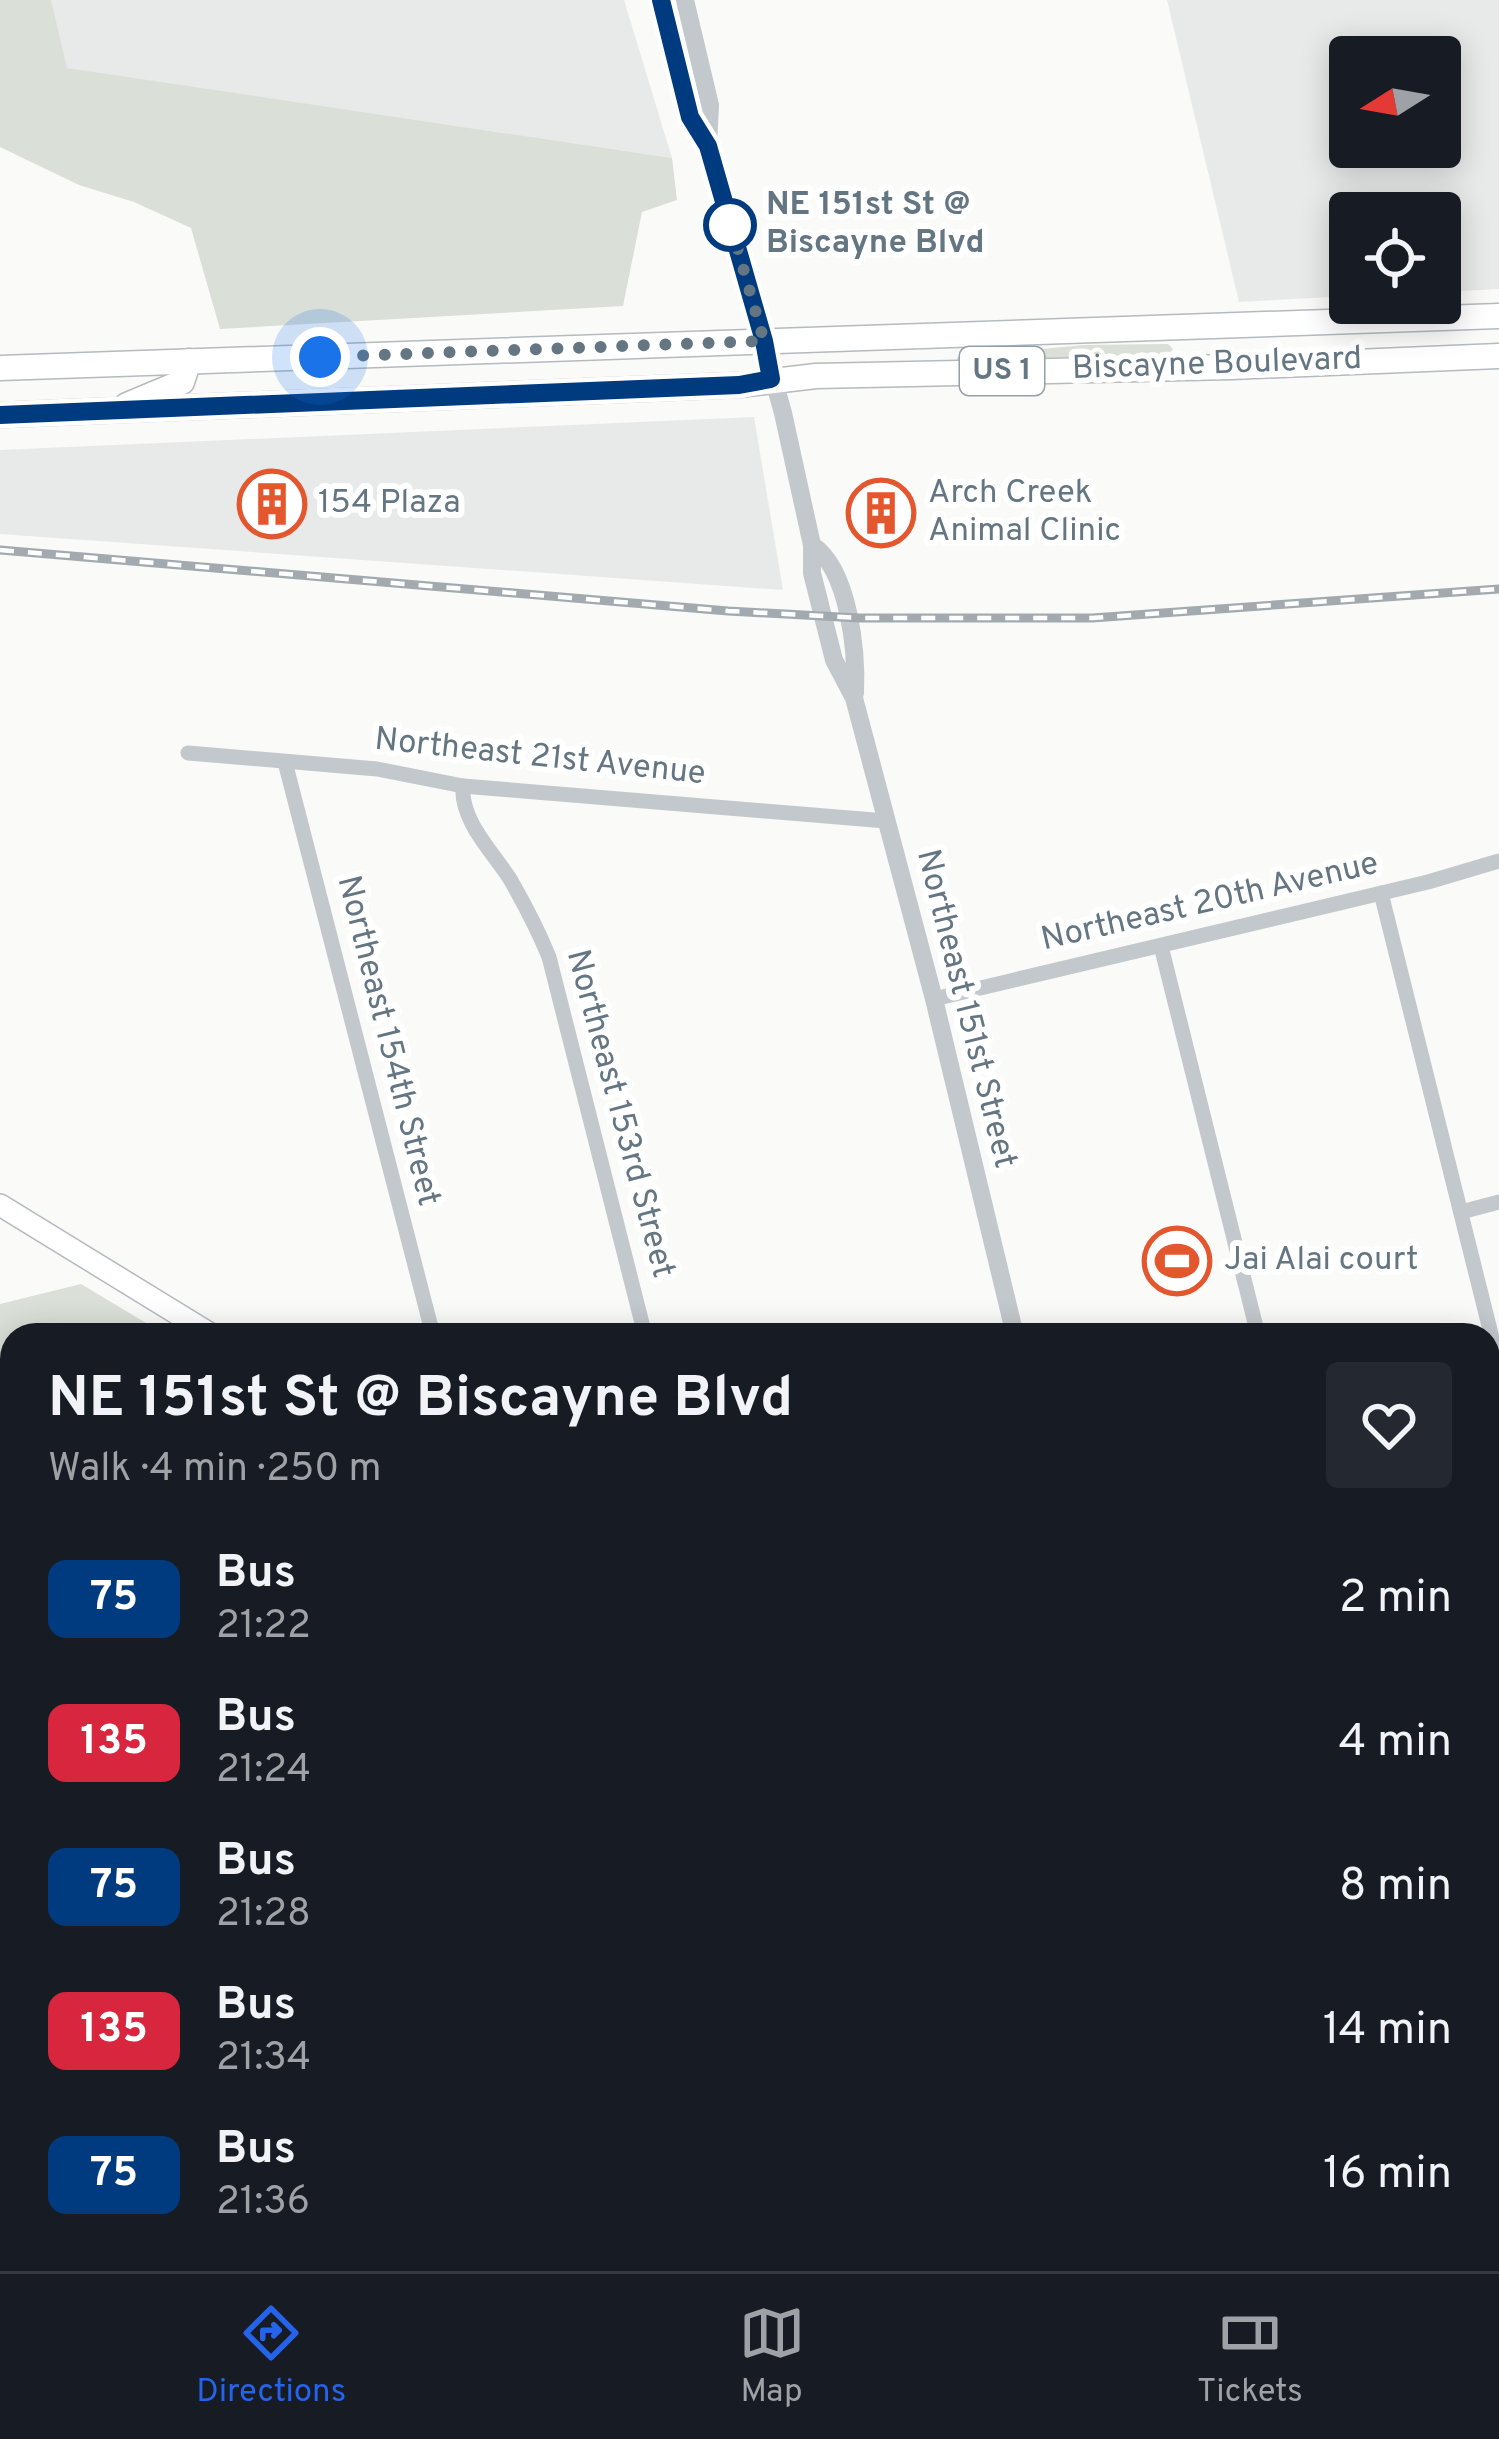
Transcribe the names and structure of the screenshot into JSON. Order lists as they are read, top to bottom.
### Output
{
  "streets": {
    "main road": ["Biscayne Boulevard", "US 1"],
    "street": [
      "Northeast 21st Avenue",
      "Northeast 20th Avenue",
      "Northeast 151st Street",
      "Northeast 154th Street",
      "Northeast 153rd Street"
    ]
  },
  "crossings": [
    ["Biscayne Boulevard", "Northeast 151st Street"],
    ["Northeast 21st Avenue", "Northeast 151st Street"],
    ["Northeast 21st Avenue", "Northeast 154th Street"],
    ["Northeast 21st Avenue", "Northeast 153rd Street"],
    ["Northeast 20th Avenue", "Northeast 151st Street"]
  ],
  "places": {
    "other": ["NE 151st St @ Biscayne Blvd"],
    "building": ["154 Plaza", "Arch Creek Animal Clinic"],
    "sports": ["Jai Alai court"]
  },
  "lines": ["bus line 75"],
  "north": "left",
  "page": {
    "heading": ["NE 151st St @ Biscayne Blvd", "Walk · 4 min · 250 m"],
    "list": [
      {
        "mark": "75",
        "name": "Bus",
        "note": "21:22",
        "value": "2 min"
      },
      {
        "mark": "135",
        "name": "Bus",
        "note": "21:24",
        "value": "4 min"
      },
      {
        "mark": "75",
        "name": "Bus",
        "note": "21:28",
        "value": "8 min"
      },
      {
        "mark": "135",
        "name": "Bus",
        "note": "21:34",
        "value": "14 min"
      },
      {
        "mark": "75",
        "name": "Bus",
        "note": "21:36",
        "value": "16 min"
      }
    ],
    "tabs": ["Directions", "Map", "Tickets"]
  }
}
